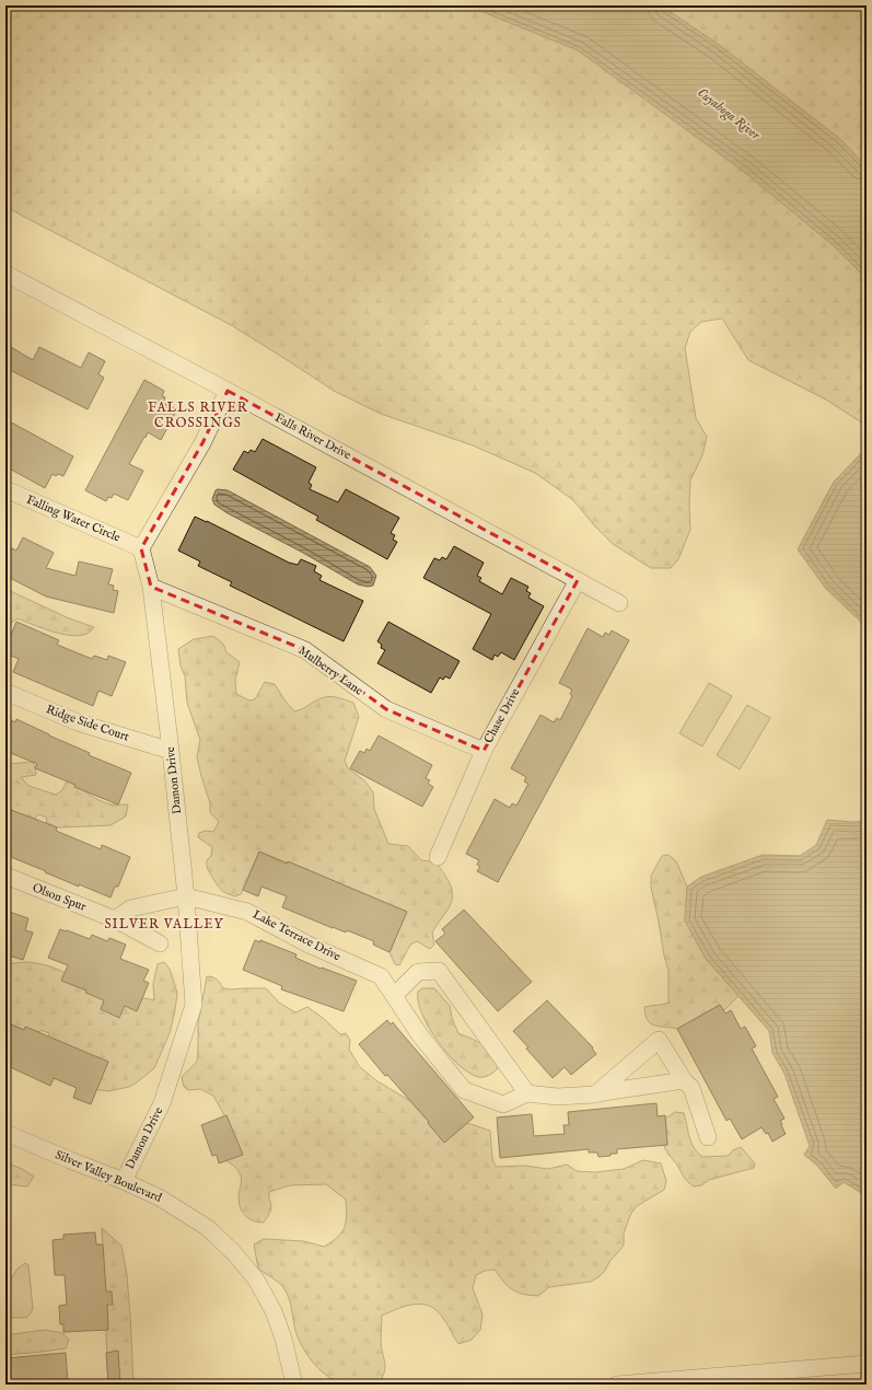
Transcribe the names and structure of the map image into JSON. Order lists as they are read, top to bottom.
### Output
{
  "streets": {
    "street": [
      "Falls River Drive",
      "Falling Water Circle",
      "Mulberry Lane",
      "Chase Drive",
      "Ridge Side Court",
      "Damon Drive",
      "Olson Spur",
      "Lake Terrace Drive",
      "Silver Valley Boulevard"
    ]
  },
  "crossings": [
    ["Falls River Drive", "Chase Drive"],
    ["Falling Water Circle", "Damon Drive"],
    ["Mulberry Lane", "Chase Drive"],
    ["Mulberry Lane", "Damon Drive"],
    ["Ridge Side Court", "Damon Drive"],
    ["Damon Drive", "Lake Terrace Drive"],
    ["Damon Drive", "Silver Valley Boulevard"]
  ],
  "districts": ["FALLS RIVER CROSSINGS", "SILVER VALLEY"],
  "water": ["Cuyahoga River"]
}
